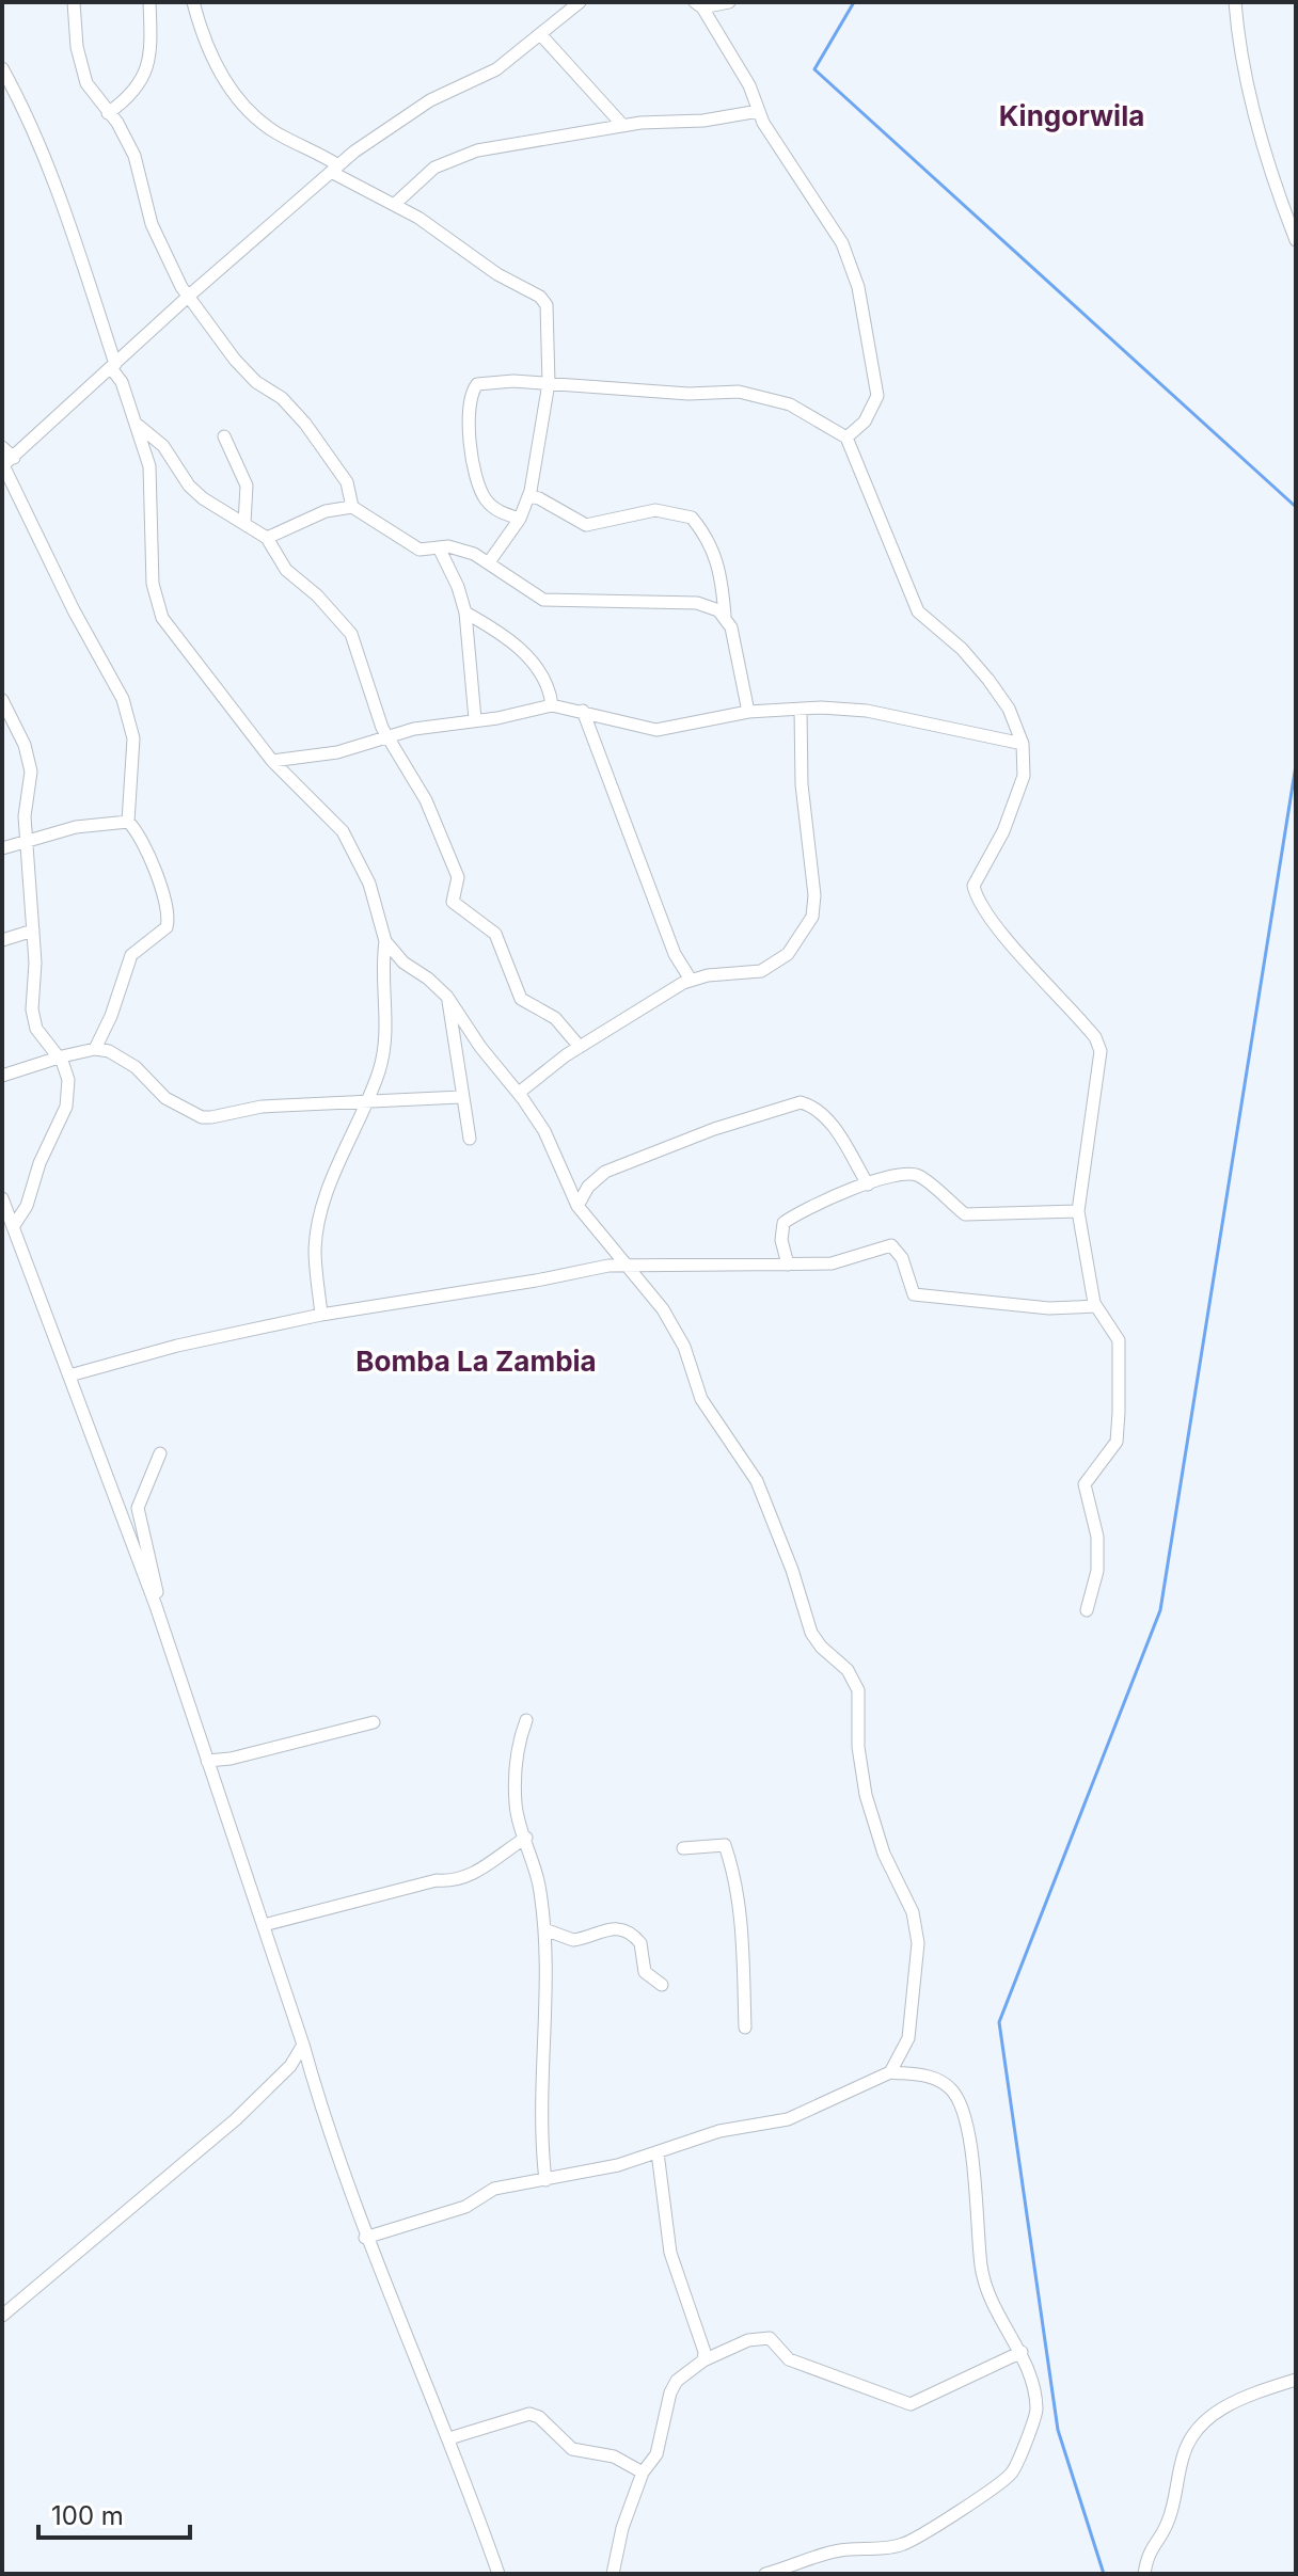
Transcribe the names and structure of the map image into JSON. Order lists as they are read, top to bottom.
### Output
{
  "districts": ["Kingorwila", "Bomba La Zambia"],
  "scale_bar": "100 m"
}
